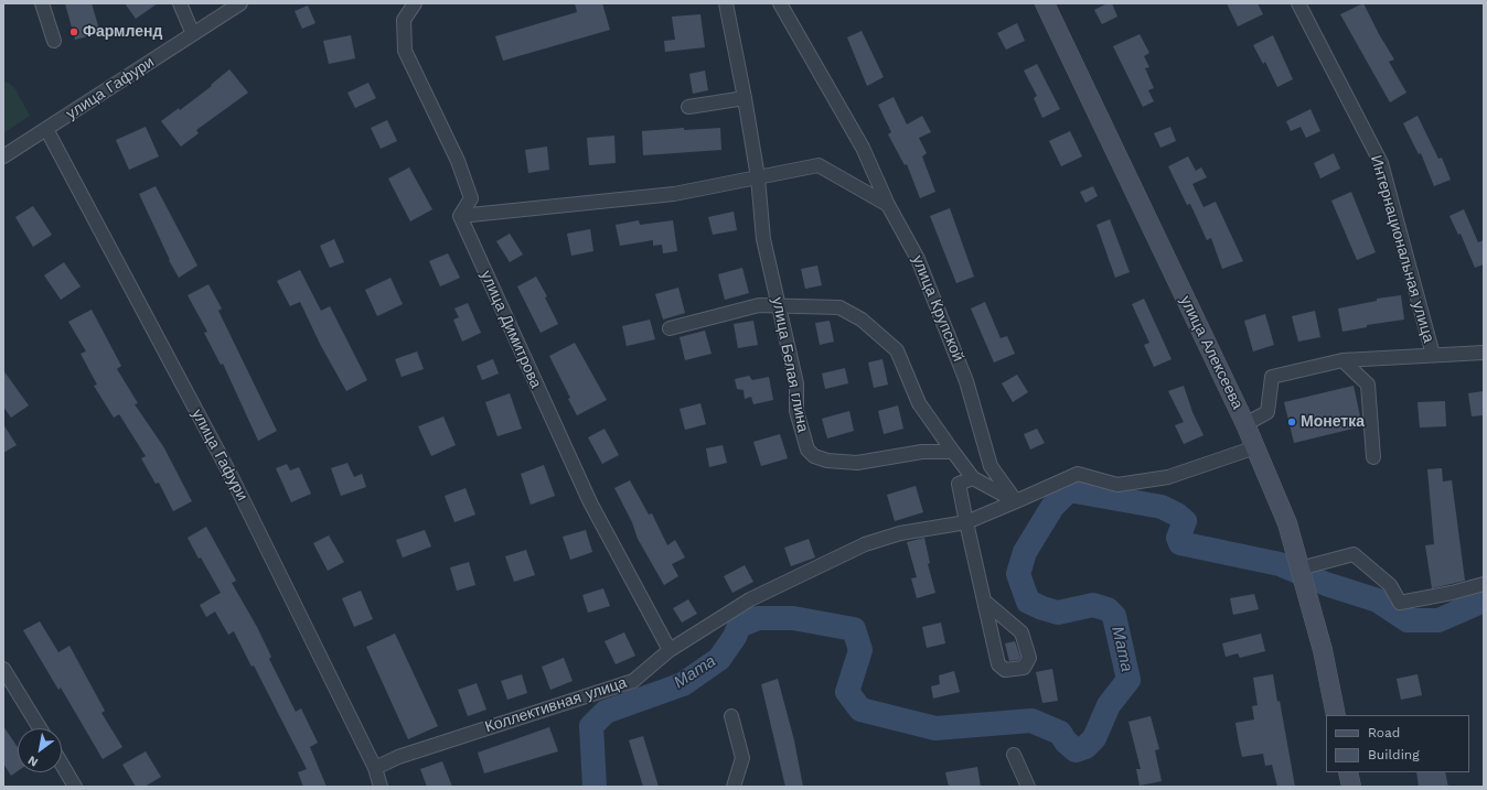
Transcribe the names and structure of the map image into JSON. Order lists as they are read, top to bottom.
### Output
{
  "streets": {
    "main road": ["улица Алексеева"],
    "street": [
      "улица Гафури",
      "Интернациональная улица",
      "улица Крупской",
      "улица Димитрова",
      "улица Белая глина",
      "Коллективная улица"
    ]
  },
  "crossings": [
    ["улица Гафури", "Коллективная улица"],
    ["улица Димитрова", "Коллективная улица"]
  ],
  "water": ["Мата"],
  "places": ["Фармленд", "Монетка"],
  "legend": ["Road", "Building"],
  "north": "bottom left"
}
